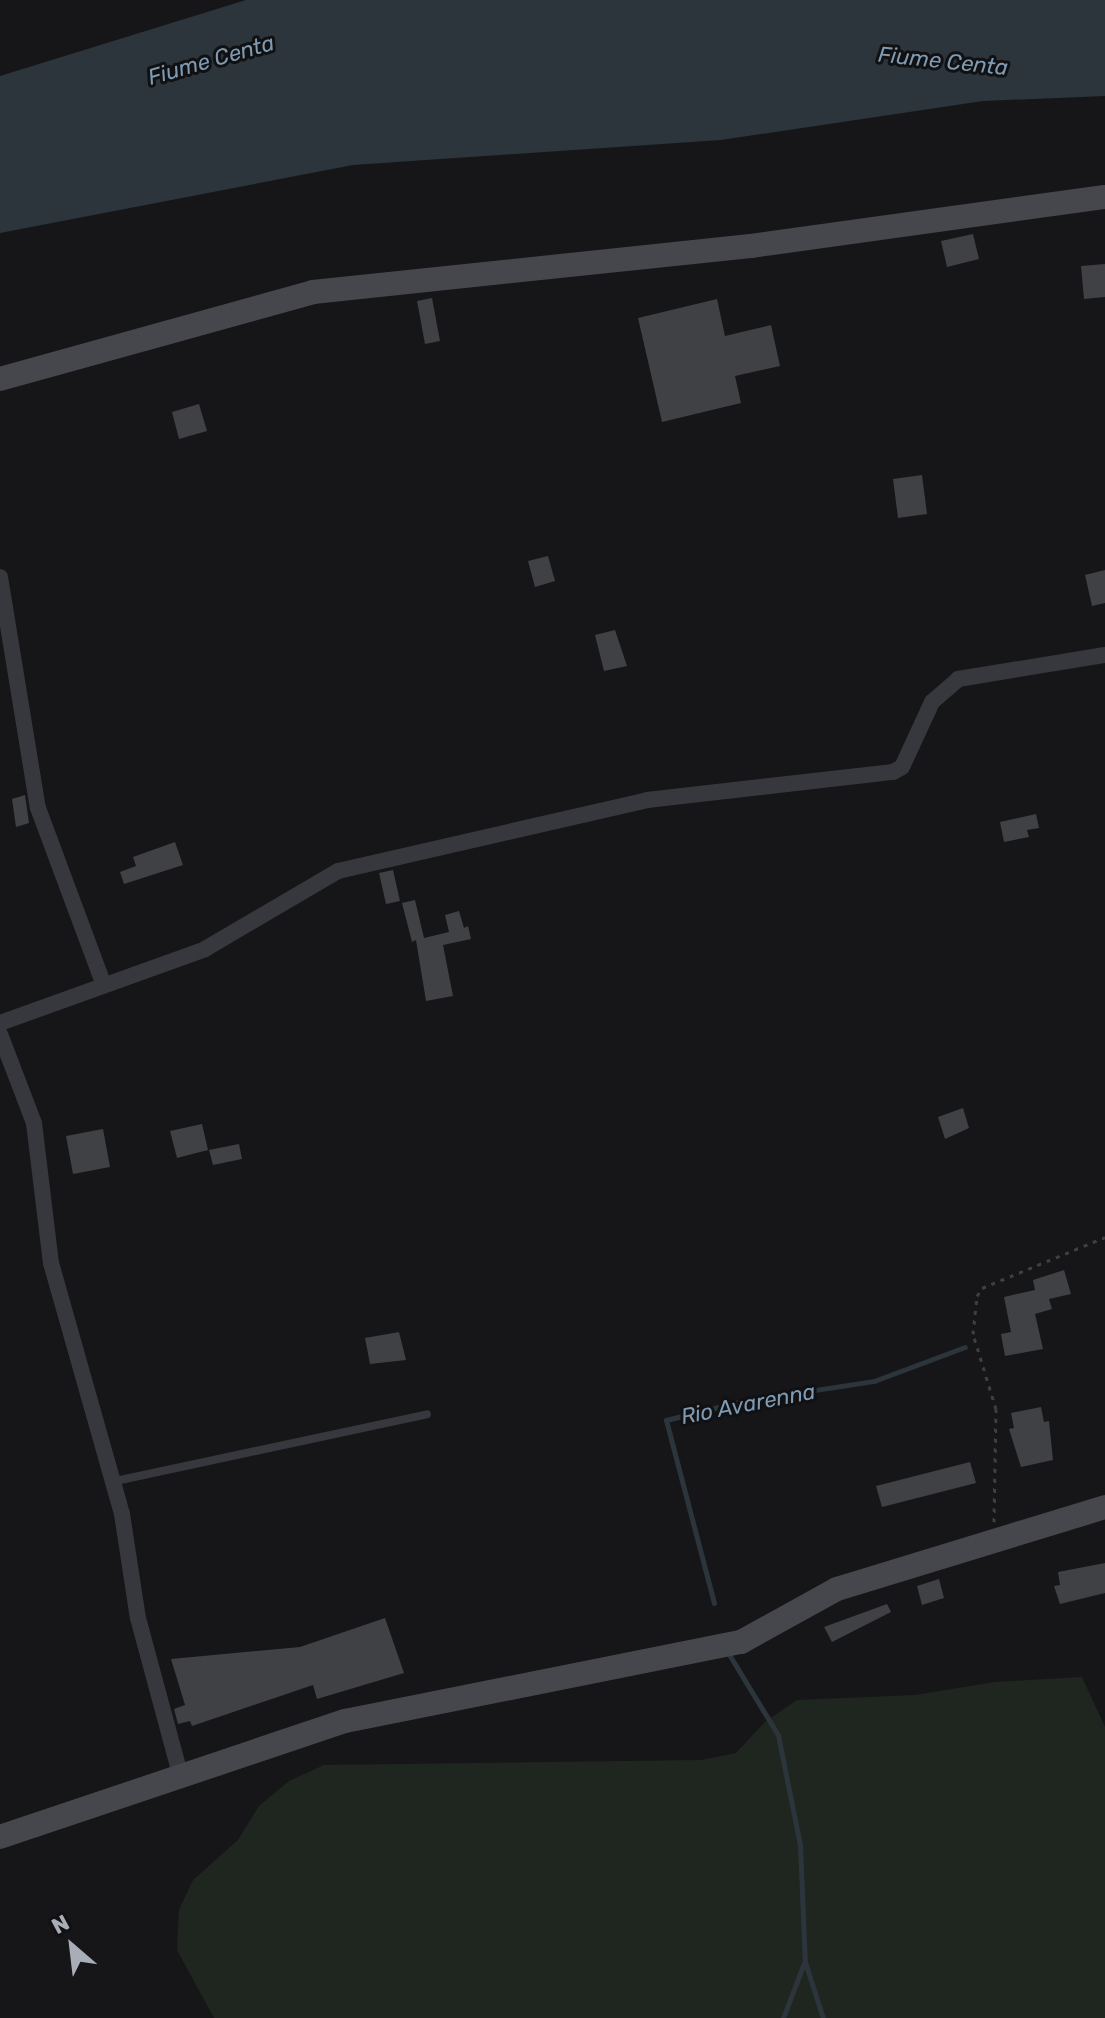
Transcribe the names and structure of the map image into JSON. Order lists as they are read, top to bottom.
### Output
{
  "water": ["Fiume Centa", "Rio Avarenna"],
  "north": "top left"
}
